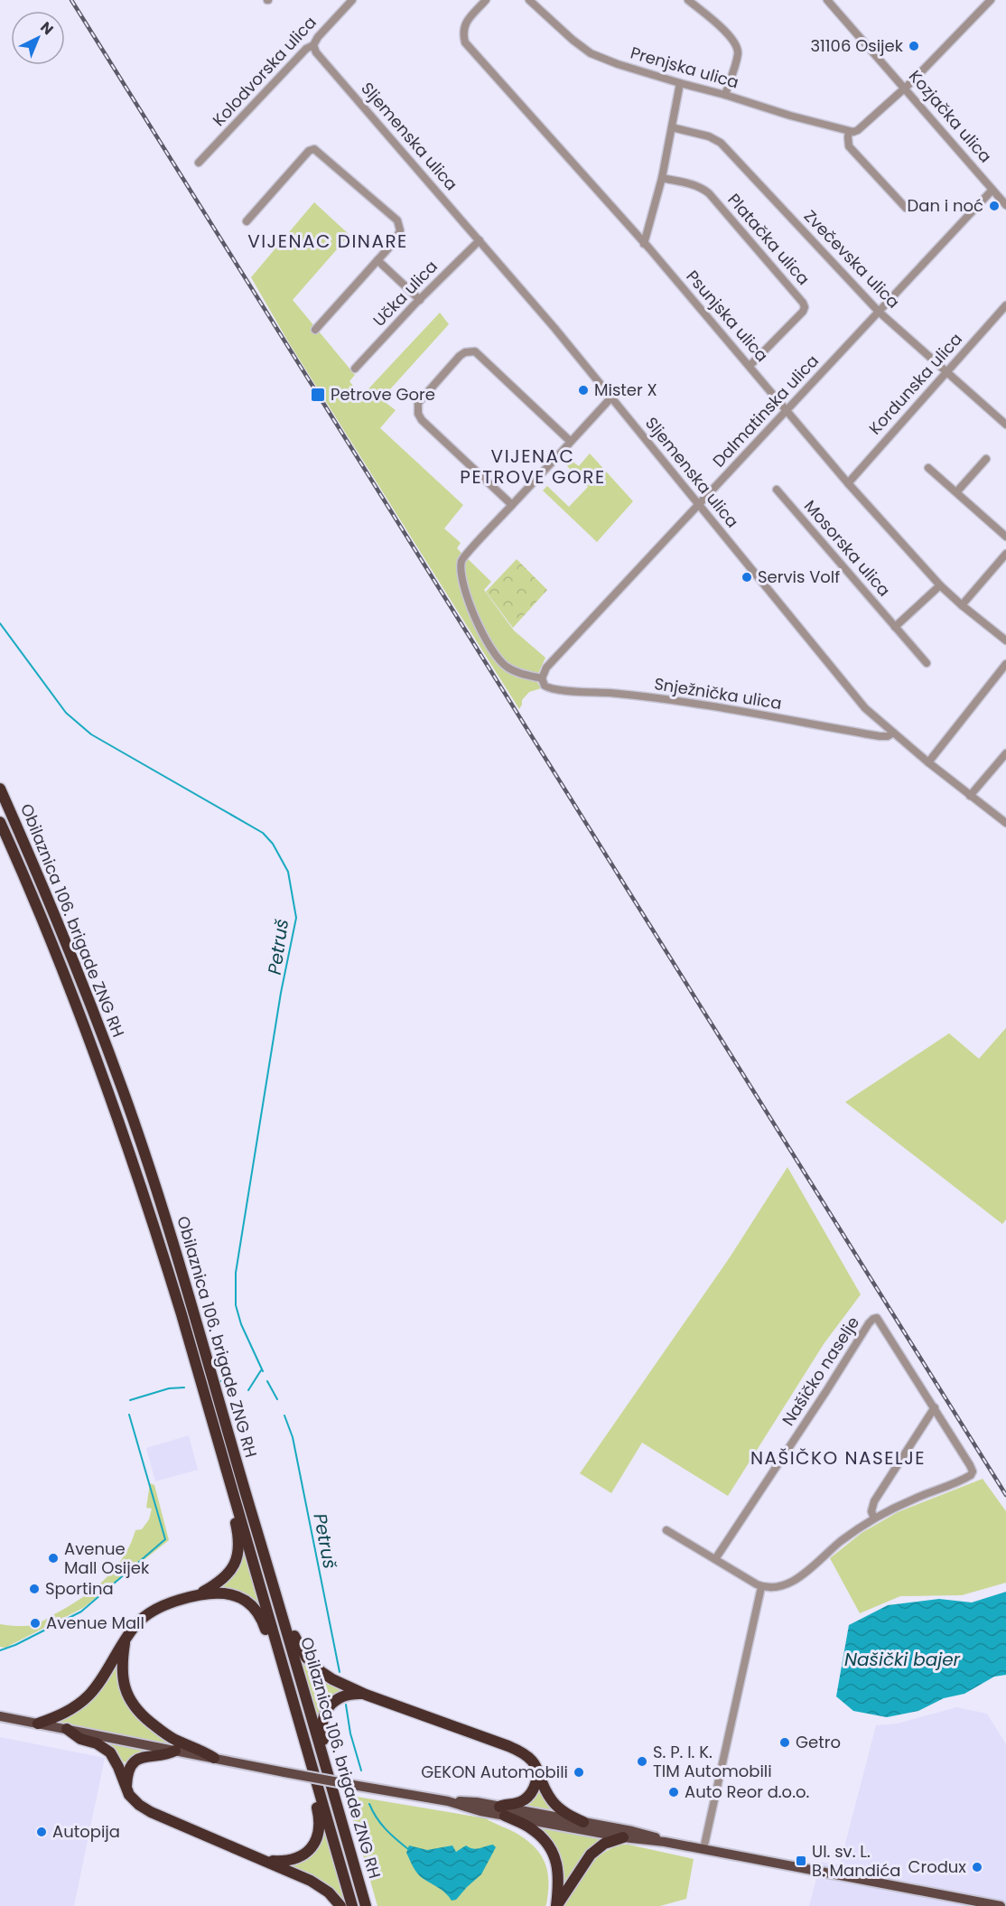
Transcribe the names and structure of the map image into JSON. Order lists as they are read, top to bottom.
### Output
{
  "streets": {
    "highway": ["Obilaznica 106. brigade ZNG RH"],
    "street": [
      "Prenjska ulica",
      "Kolodvorska ulica",
      "Kozjačka ulica",
      "Sljemenska ulica",
      "Platačka ulica",
      "Zvečevska ulica",
      "Učka ulica",
      "Psunjska ulica",
      "Kordunska ulica",
      "Dalmatinska ulica",
      "Mosorska ulica",
      "Snježnička ulica",
      "Našičko naselje"
    ]
  },
  "crossings": [
    ["Kolodvorska ulica", "Sljemenska ulica"],
    ["Kozjačka ulica", "Dalmatinska ulica"],
    ["Sljemenska ulica", "Učka ulica"],
    ["Sljemenska ulica", "Dalmatinska ulica"],
    ["Sljemenska ulica", "Snježnička ulica"],
    ["Platačka ulica", "Psunjska ulica"],
    ["Zvečevska ulica", "Kordunska ulica"],
    ["Zvečevska ulica", "Dalmatinska ulica"],
    ["Psunjska ulica", "Kordunska ulica"],
    ["Psunjska ulica", "Dalmatinska ulica"],
    ["Dalmatinska ulica", "Snježnička ulica"]
  ],
  "districts": ["VIJENAC DINARE", "VIJENAC PETROVE GORE", "NAŠIČKO NASELJE"],
  "water": ["Petruš", "Našički bajer"],
  "places": {
    "other": [
      "31106 Osijek",
      "Dan i noć",
      "Mister X",
      "Servis Volf",
      "Avenue Mall Osijek",
      "Sportina",
      "Avenue Mall",
      "Getro",
      "S. P. I. K. TIM Automobili",
      "GEKON Automobili",
      "Auto Reor d.o.o.",
      "Autopija",
      "Crodux"
    ],
    "transit": ["Petrove Gore", "Ul. sv. L. B. Mandića"]
  },
  "north": "top right"
}
